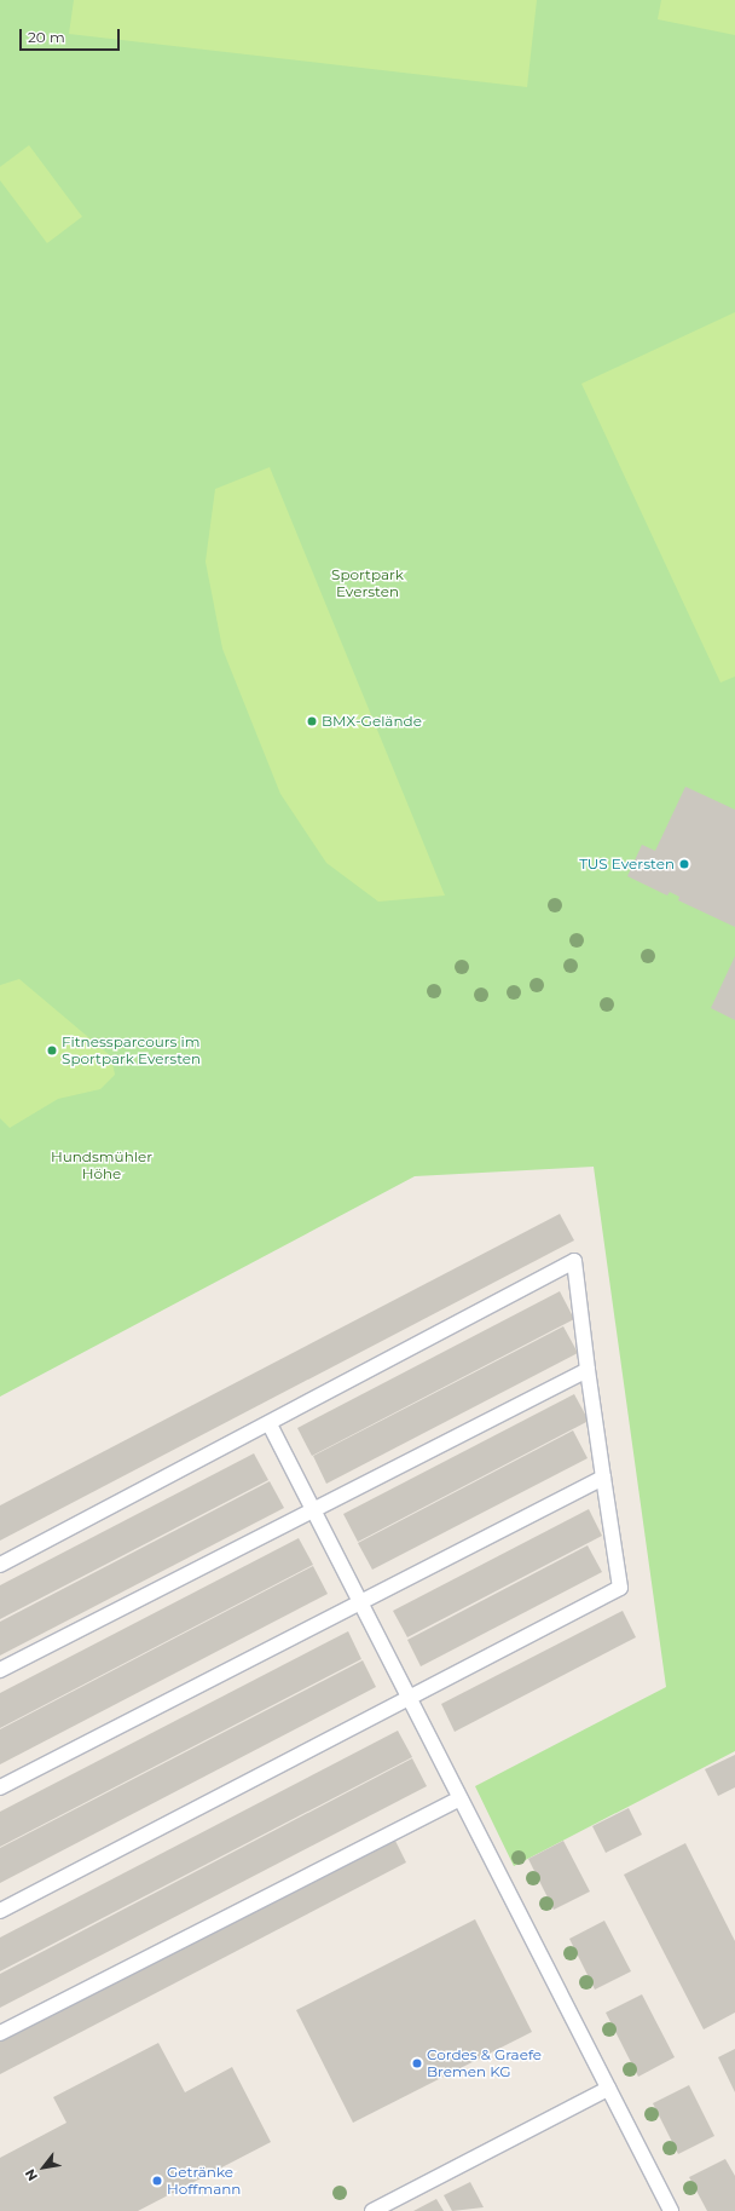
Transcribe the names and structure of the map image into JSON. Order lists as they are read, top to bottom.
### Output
{
  "parks": ["Sportpark Eversten", "Hundsmühler Höhe"],
  "places": [
    "BMX-Gelände",
    "TUS Eversten",
    "Fitnessparcours im Sportpark Eversten",
    "Cordes & Graefe Bremen KG",
    "Getränke Hoffmann"
  ],
  "scale_bar": "20 m",
  "north": "bottom left"
}
